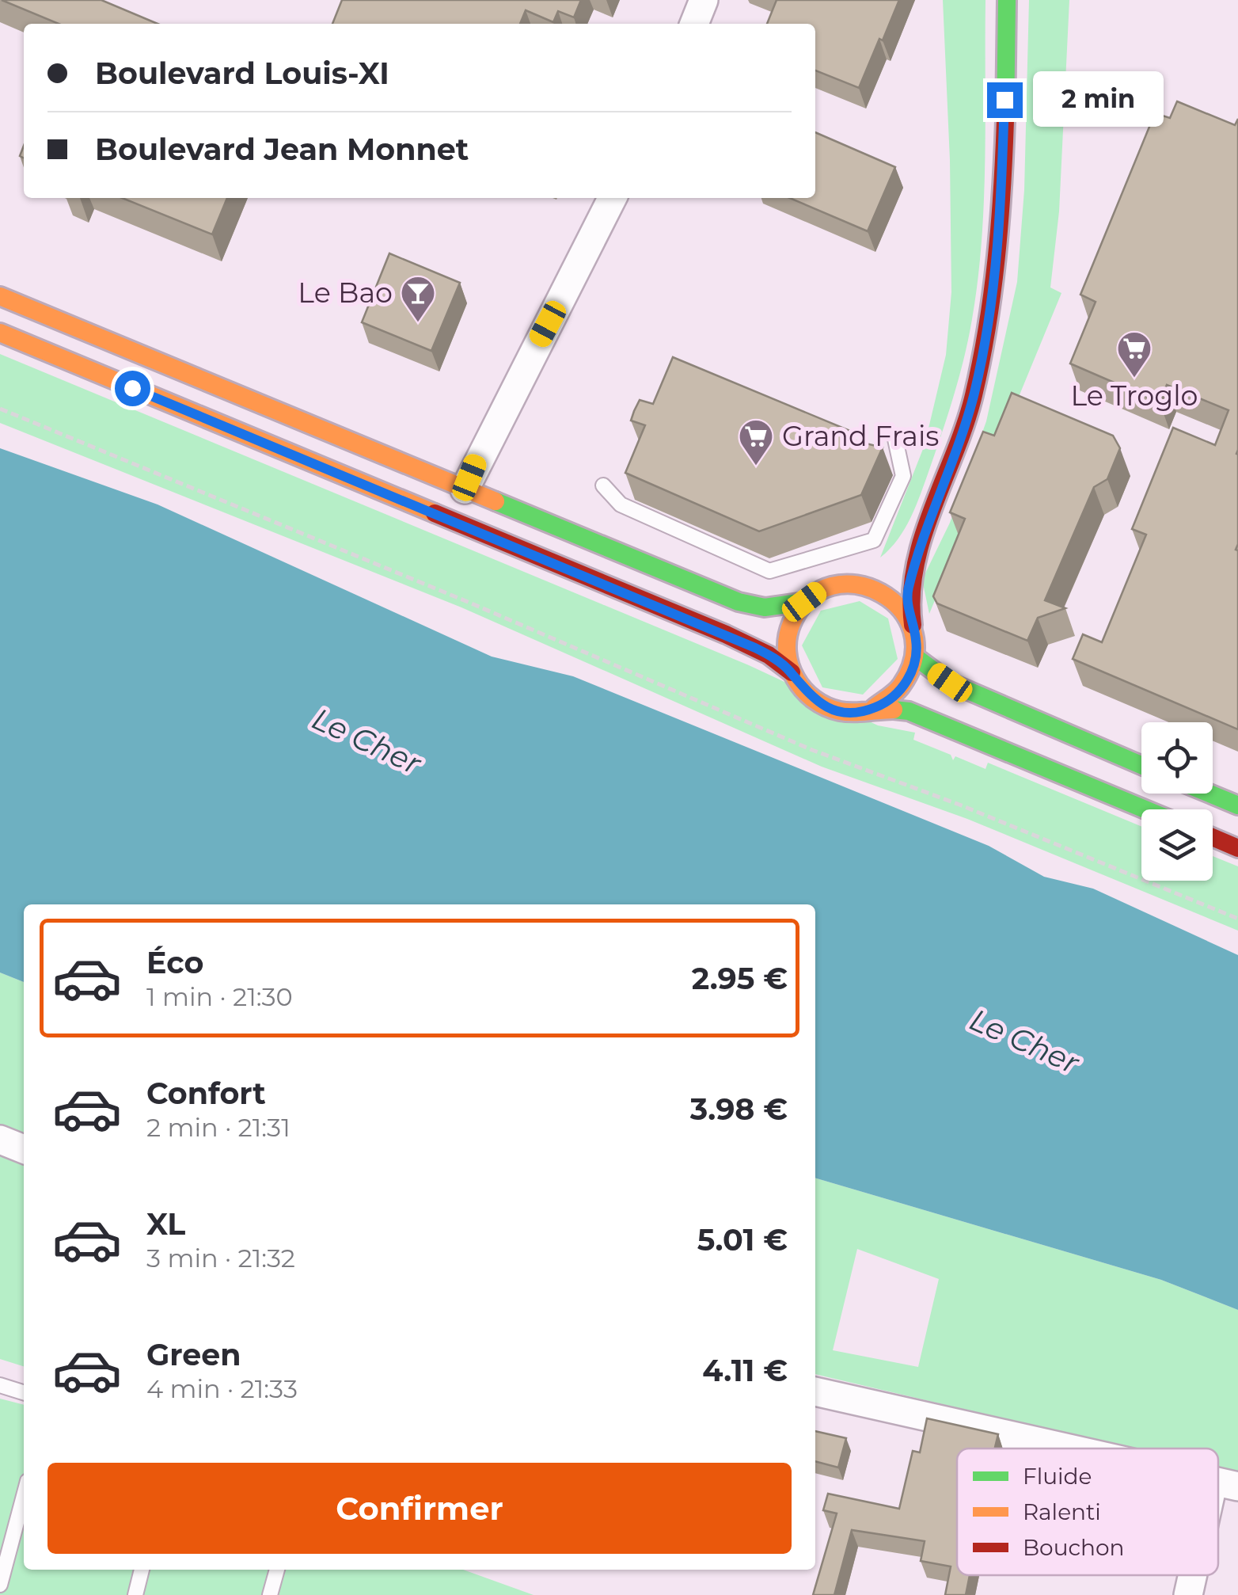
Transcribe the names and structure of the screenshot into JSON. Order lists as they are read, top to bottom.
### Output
{
  "water": ["Le Cher"],
  "places": {
    "bar": ["Le Bao"],
    "supermarket": ["Le Troglo", "Grand Frais"]
  },
  "legend": ["Fluide", "Ralenti", "Bouchon"],
  "page": {
    "banner": ["Boulevard Louis-XI", "Boulevard Jean Monnet"],
    "bubble": "2 min",
    "list": [
      {
        "name": "Éco",
        "note": "1 min · 21:30",
        "value": "2.95 €"
      },
      {
        "name": "Confort",
        "note": "2 min · 21:31",
        "value": "3.98 €"
      },
      {
        "name": "XL",
        "note": "3 min · 21:32",
        "value": "5.01 €"
      },
      {
        "name": "Green",
        "note": "4 min · 21:33",
        "value": "4.11 €"
      }
    ],
    "buttons": "Confirmer"
  }
}
